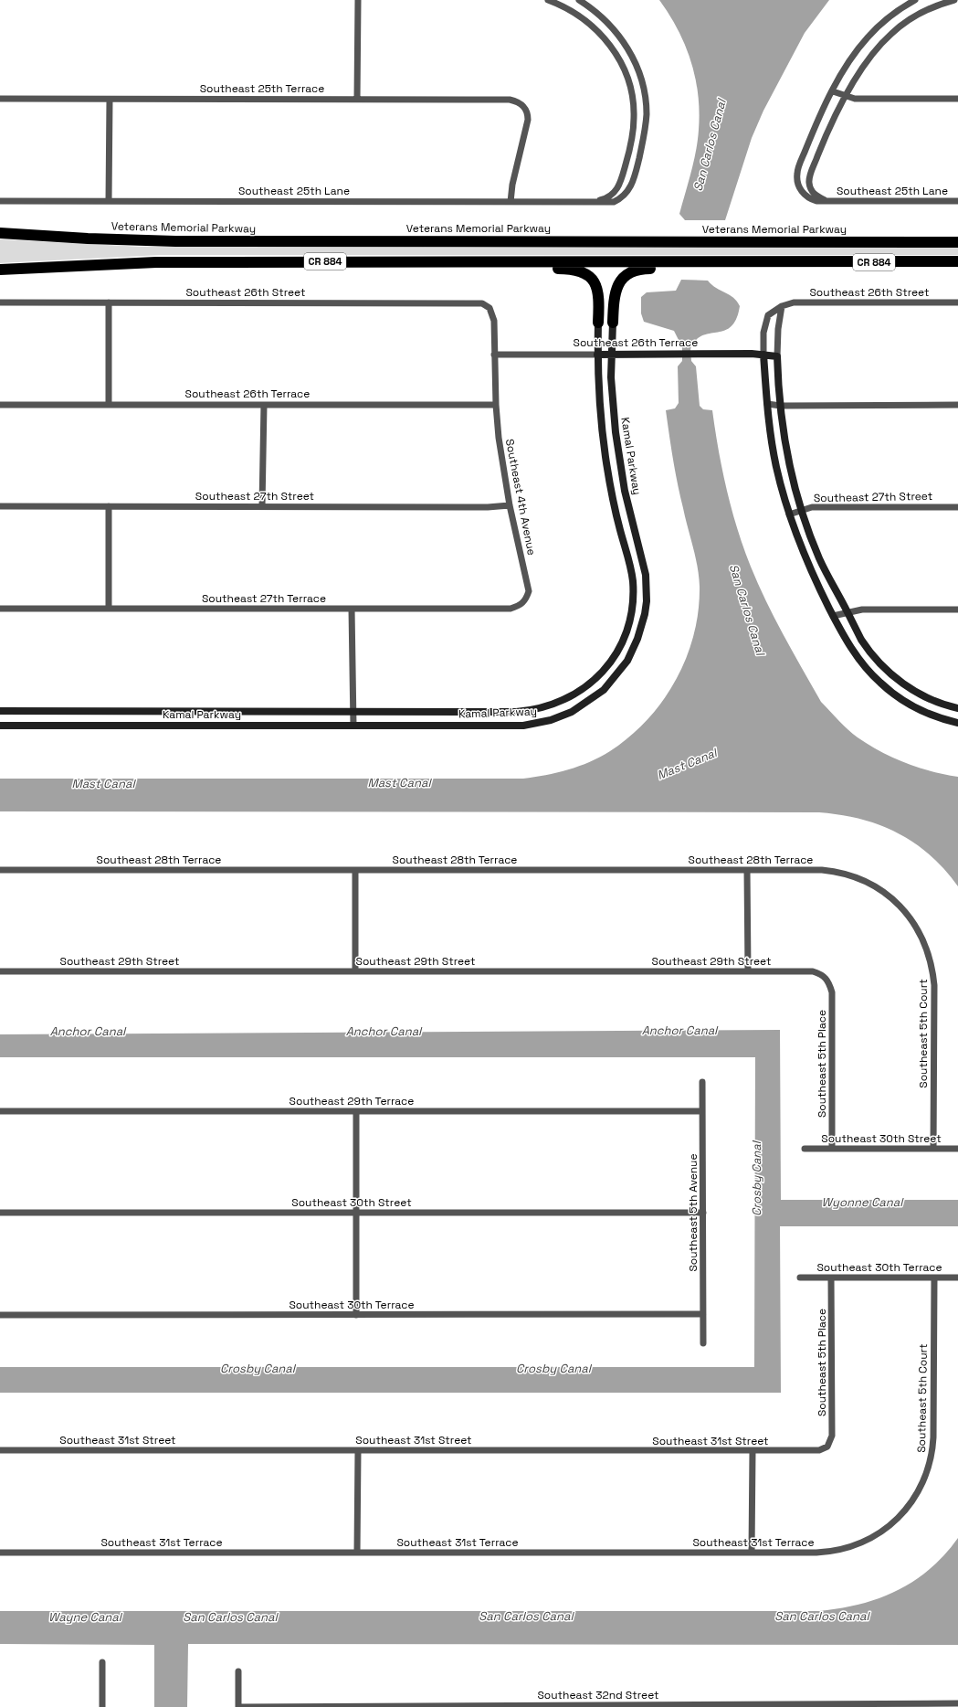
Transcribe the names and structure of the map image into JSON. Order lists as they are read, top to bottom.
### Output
{
  "streets": {
    "highway": ["Veterans Memorial Parkway", "CR 884"],
    "street": [
      "Southeast 25th Terrace",
      "Southeast 25th Lane",
      "Southeast 26th Street",
      "Southeast 26th Terrace",
      "Kamal Parkway",
      "Southeast 27th Street",
      "Southeast 4th Avenue",
      "Southeast 27th Terrace",
      "Southeast 28th Terrace",
      "Southeast 29th Street",
      "Southeast 5th Court",
      "Southeast 5th Place",
      "Southeast 29th Terrace",
      "Southeast 30th Street",
      "Southeast 5th Avenue",
      "Southeast 30th Terrace",
      "Southeast 31st Street",
      "Southeast 31st Terrace",
      "Southeast 32nd Street"
    ]
  },
  "crossings": [
    ["Southeast 25th Terrace", "Southeast 25th Lane"],
    ["Southeast 26th Street", "Southeast 4th Avenue"],
    ["Southeast 26th Terrace", "Kamal Parkway"],
    ["Southeast 26th Terrace", "Southeast 4th Avenue"],
    ["Southeast 27th Street", "Southeast 4th Avenue"],
    ["Southeast 4th Avenue", "Southeast 27th Terrace"],
    ["Southeast 28th Terrace", "Southeast 5th Court"],
    ["Southeast 29th Street", "Southeast 5th Place"],
    ["Southeast 5th Court", "Southeast 30th Street"],
    ["Southeast 5th Court", "Southeast 30th Terrace"],
    ["Southeast 5th Court", "Southeast 31st Terrace"],
    ["Southeast 5th Place", "Southeast 30th Street"],
    ["Southeast 5th Place", "Southeast 30th Terrace"],
    ["Southeast 5th Place", "Southeast 31st Street"],
    ["Southeast 29th Terrace", "Southeast 5th Avenue"],
    ["Southeast 30th Street", "Southeast 5th Avenue"],
    ["Southeast 5th Avenue", "Southeast 30th Terrace"]
  ],
  "water": [
    "San Carlos Canal",
    "Mast Canal",
    "Anchor Canal",
    "Crosby Canal",
    "Wyonne Canal",
    "Wayne Canal"
  ]
}
